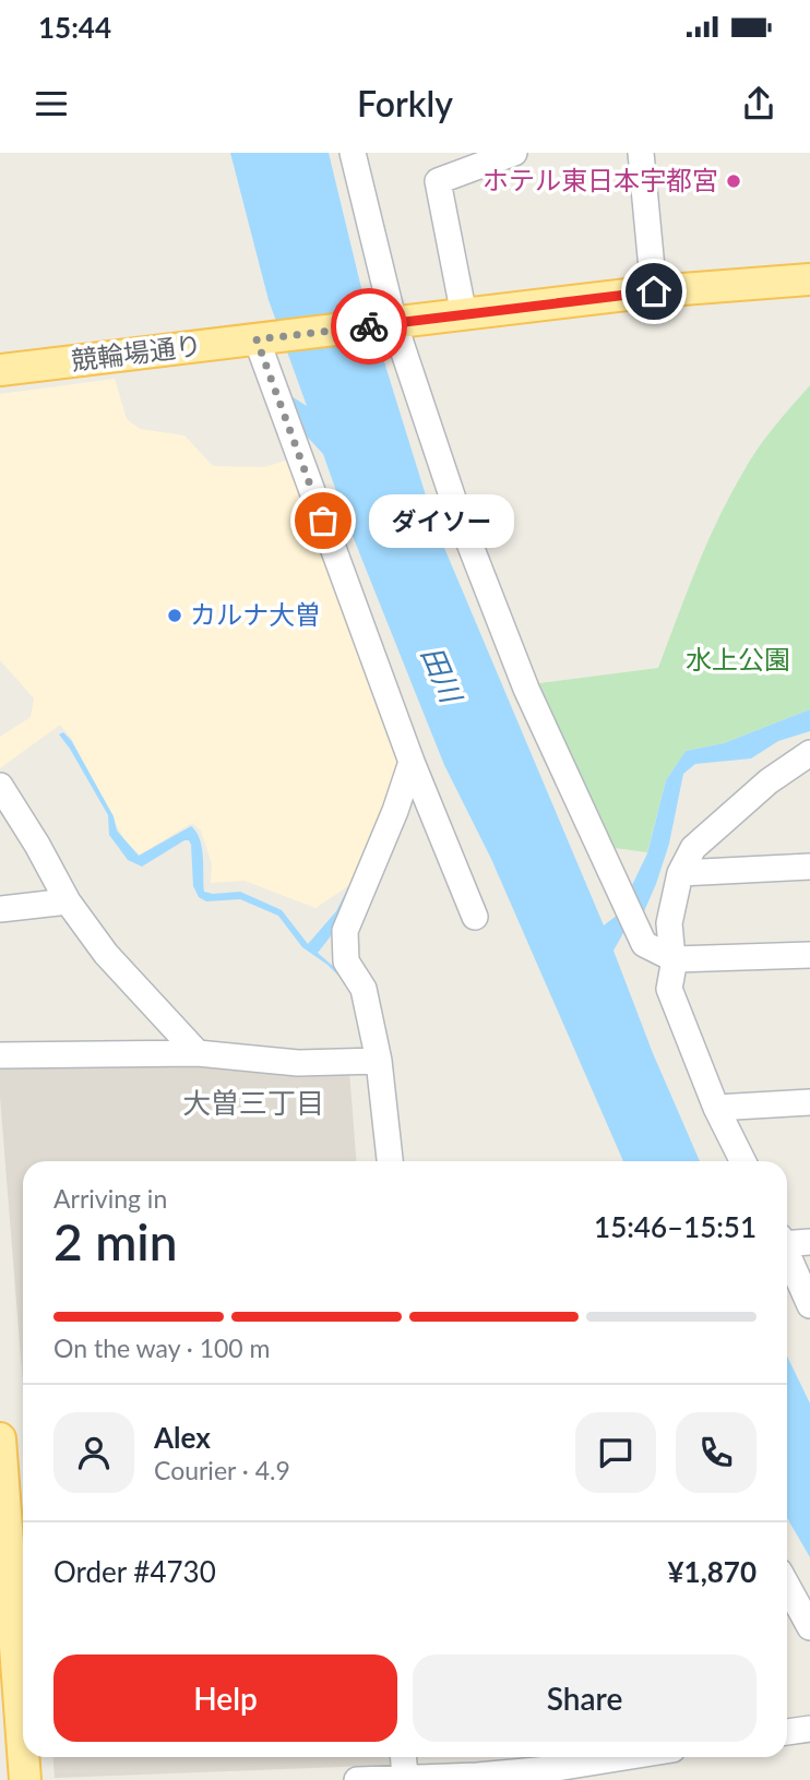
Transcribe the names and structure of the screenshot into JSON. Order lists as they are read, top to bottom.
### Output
{
  "streets": {
    "main road": ["競輪場通り"]
  },
  "districts": ["大曽三丁目"],
  "water": ["田川"],
  "parks": ["水上公園"],
  "places": ["ホテル東日本宇都宮", "ダイソー", "カルナ大曽"],
  "page": {
    "status": "15:44",
    "header": "Forkly",
    "bubble": "ダイソー",
    "heading": ["2 min", "Arriving in", "15:46–15:51"],
    "panel": [
      "Alex",
      "Courier · 4.9",
      "Order #4730",
      "¥1,870"
    ],
    "bar": "On the way · 100 m",
    "buttons": ["Help", "Share"]
  }
}
